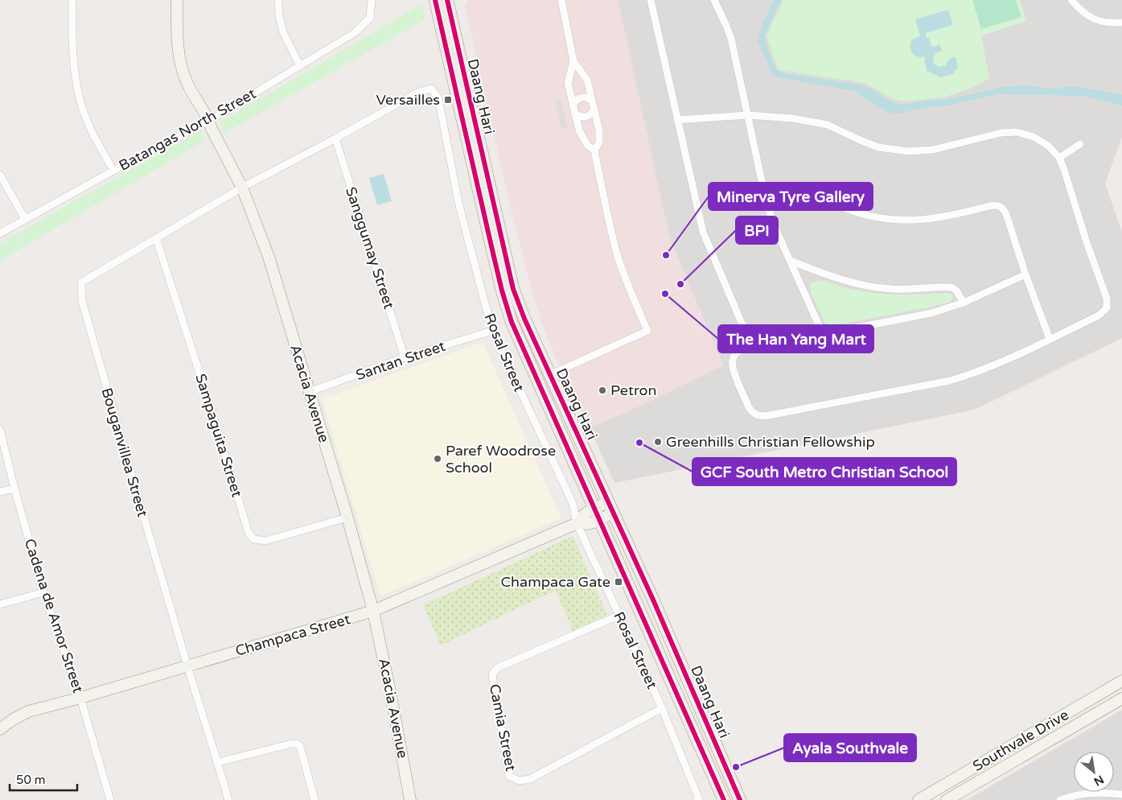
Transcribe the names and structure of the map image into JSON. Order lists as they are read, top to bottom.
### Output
{
  "streets": {
    "main road": ["Daang Hari"],
    "street": [
      "Batangas North Street",
      "Sanggumay Street",
      "Rosal Street",
      "Santan Street",
      "Acacia Avenue",
      "Sampaguita Street",
      "Bouganvillea Street",
      "Cadena de Amor Street",
      "Champaca Street",
      "Camia Street",
      "Southvale Drive"
    ]
  },
  "crossings": [
    ["Daang Hari", "Rosal Street"],
    ["Daang Hari", "Champaca Street"],
    ["Batangas North Street", "Acacia Avenue"],
    ["Sanggumay Street", "Rosal Street"],
    ["Sanggumay Street", "Santan Street"],
    ["Rosal Street", "Santan Street"],
    ["Rosal Street", "Acacia Avenue"],
    ["Rosal Street", "Bouganvillea Street"],
    ["Rosal Street", "Champaca Street"],
    ["Rosal Street", "Camia Street"],
    ["Santan Street", "Acacia Avenue"],
    ["Acacia Avenue", "Sampaguita Street"],
    ["Acacia Avenue", "Bouganvillea Street"],
    ["Acacia Avenue", "Champaca Street"],
    ["Sampaguita Street", "Bouganvillea Street"],
    ["Bouganvillea Street", "Champaca Street"],
    ["Cadena de Amor Street", "Champaca Street"]
  ],
  "places": {
    "transit": ["Versailles", "Champaca Gate"],
    "other": [
      "Minerva Tyre Gallery",
      "BPI",
      "The Han Yang Mart",
      "Petron",
      "Greenhills Christian Fellowship",
      "GCF South Metro Christian School",
      "Paref Woodrose School",
      "Ayala Southvale"
    ]
  },
  "scale_bar": "50 m",
  "north": "bottom right"
}
